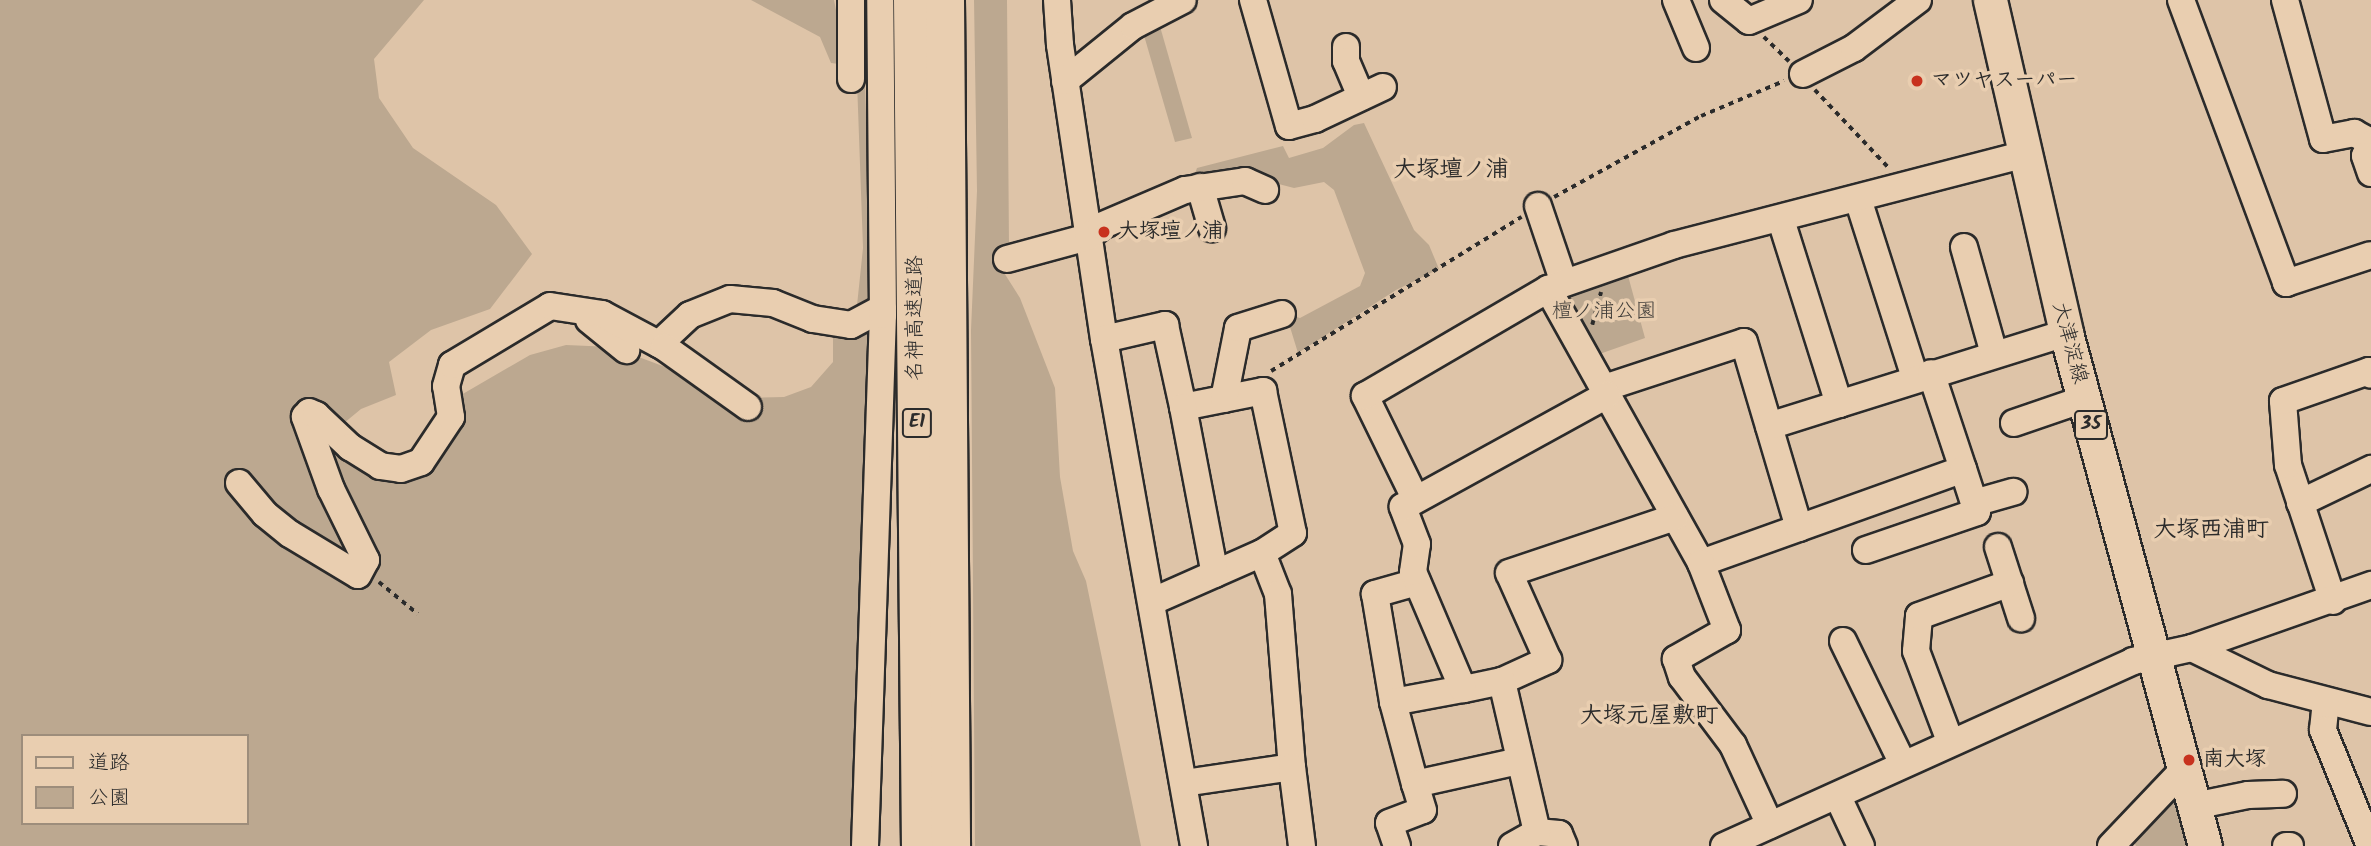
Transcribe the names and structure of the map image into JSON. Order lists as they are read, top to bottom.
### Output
{
  "streets": {
    "highway": ["名神高速道路", "E1"],
    "main road": ["大津淀線", "35"]
  },
  "districts": ["大塚壇ノ浦", "大塚西浦町", "大塚元屋敷町"],
  "parks": ["檀ノ浦公園"],
  "places": ["マツヤスーパー", "大塚壇ノ浦", "南大塚"],
  "legend": ["道路", "公園"]
}
